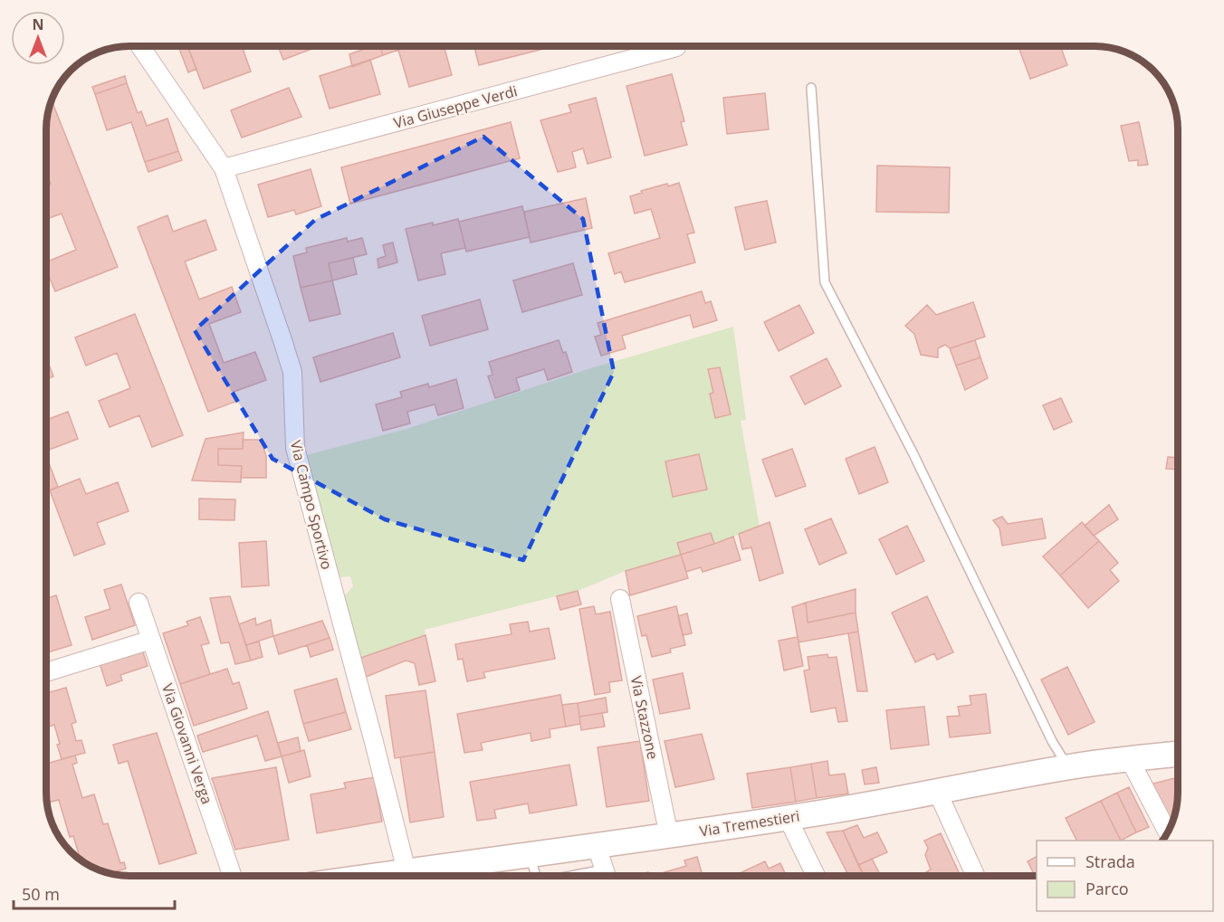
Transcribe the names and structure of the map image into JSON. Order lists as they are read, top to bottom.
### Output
{
  "streets": {
    "main road": ["Via Tremestieri"],
    "street": [
      "Via Giuseppe Verdi",
      "Via Campo Sportivo",
      "Via Stazzone",
      "Via Giovanni Verga"
    ]
  },
  "crossings": [
    ["Via Giuseppe Verdi", "Via Campo Sportivo"],
    ["Via Campo Sportivo", "Via Tremestieri"],
    ["Via Stazzone", "Via Tremestieri"]
  ],
  "legend": ["Strada", "Parco"],
  "scale_bar": "50 m",
  "north": "top"
}
